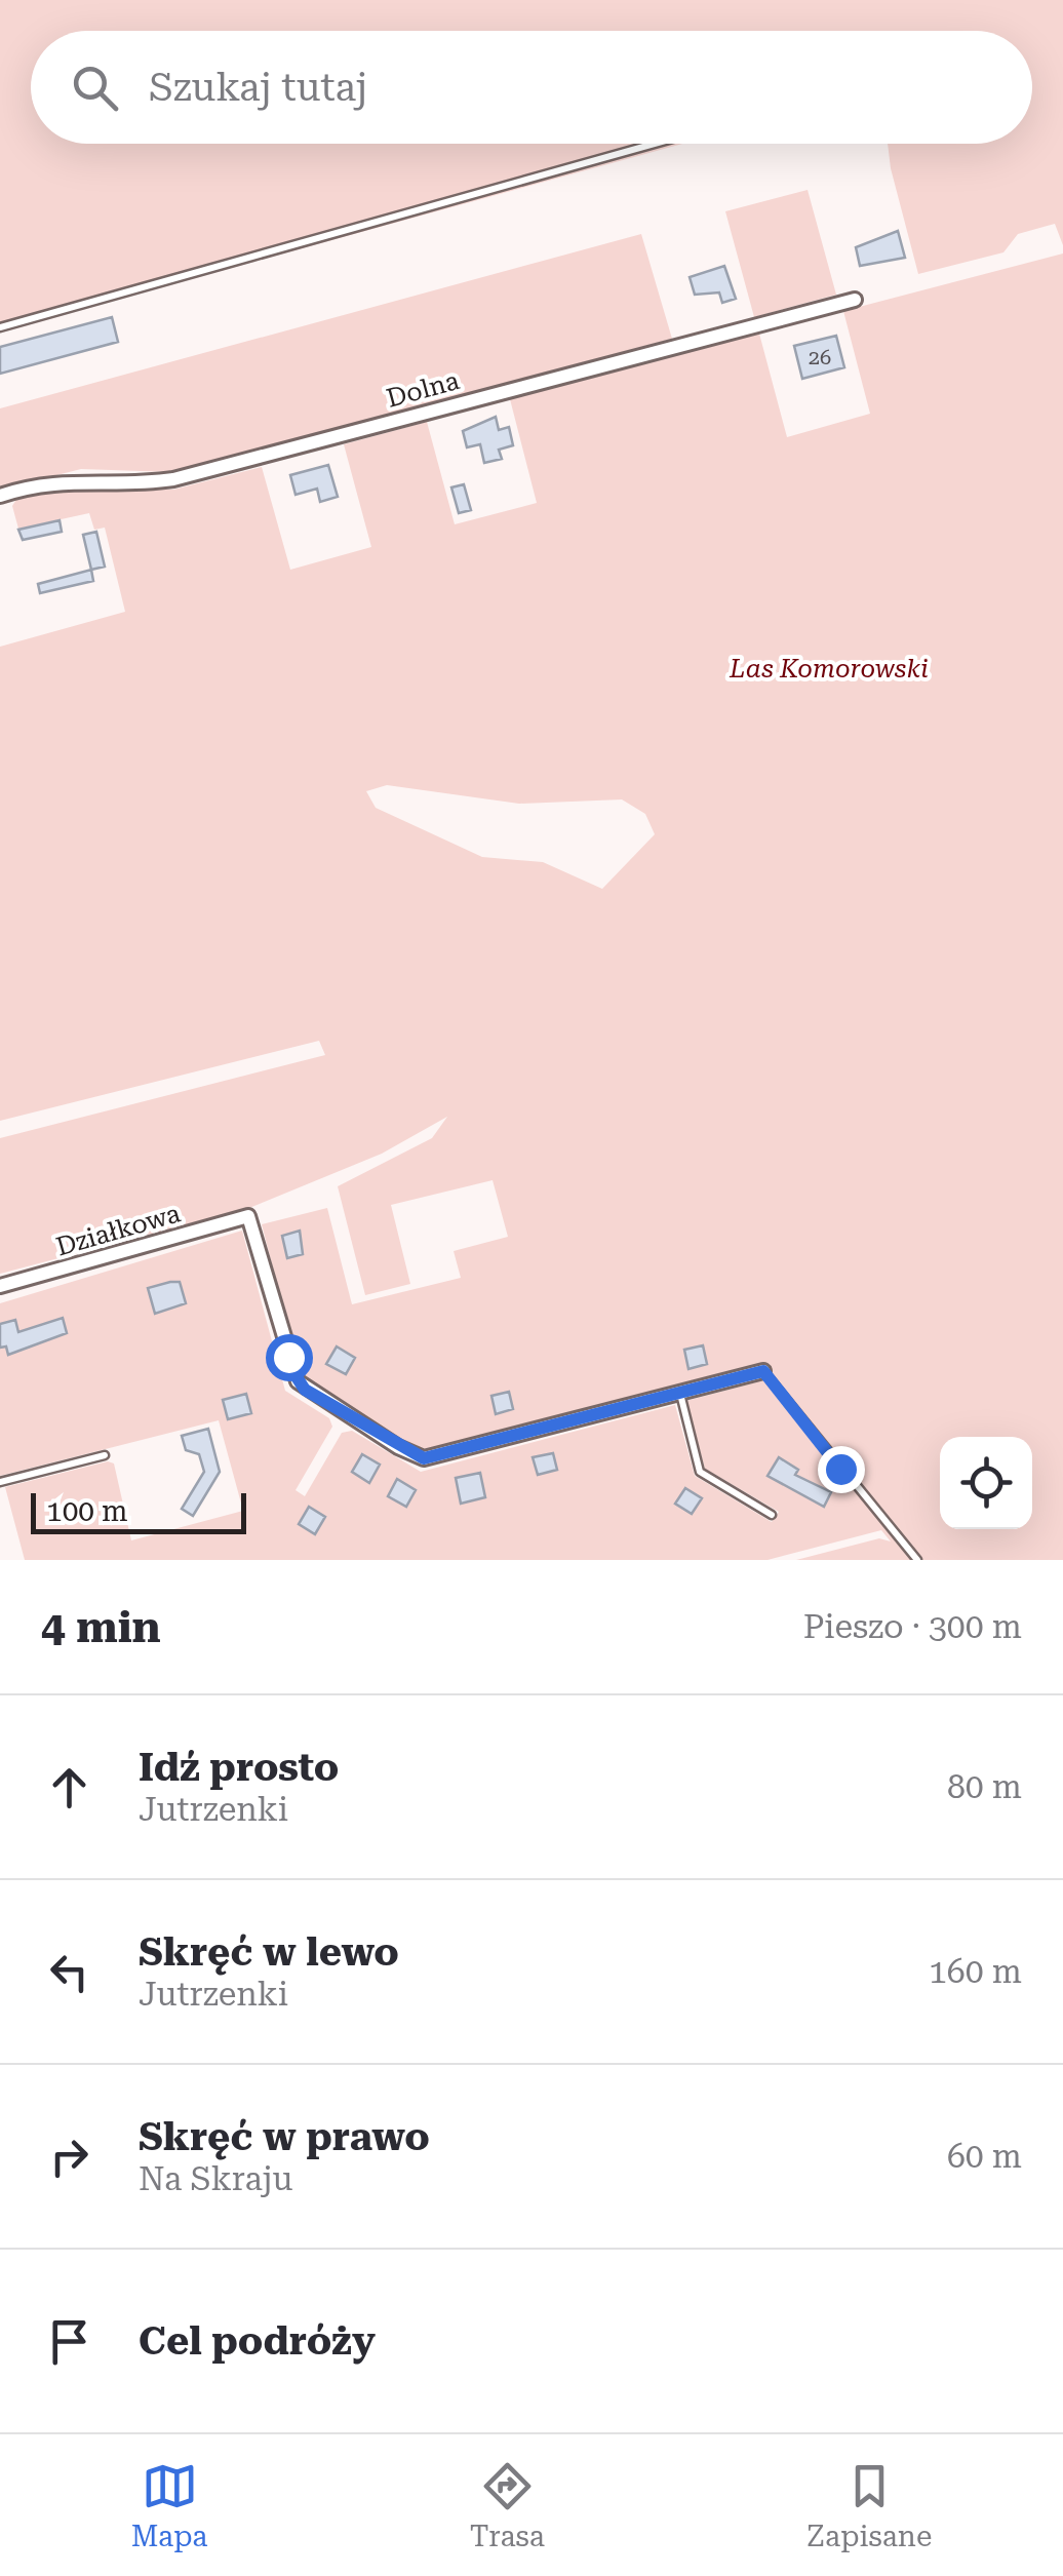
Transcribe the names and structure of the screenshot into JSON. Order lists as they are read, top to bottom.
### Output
{
  "streets": {
    "street": ["Dolna", "Działkowa"]
  },
  "parks": ["Las Komorowski"],
  "house_numbers": ["26"],
  "scale_bar": "100 m",
  "page": {
    "search": "Szukaj tutaj",
    "scale": "100 m",
    "heading": ["4 min", "Pieszo · 300 m"],
    "list": [
      ["Idź prosto", "Jutrzenki", "80 m"],
      ["Skręć w lewo", "Jutrzenki", "160 m"],
      ["Skręć w prawo", "Na Skraju", "60 m"],
      "Cel podróży"
    ],
    "nav": ["Mapa", "Trasa", "Zapisane"]
  }
}
